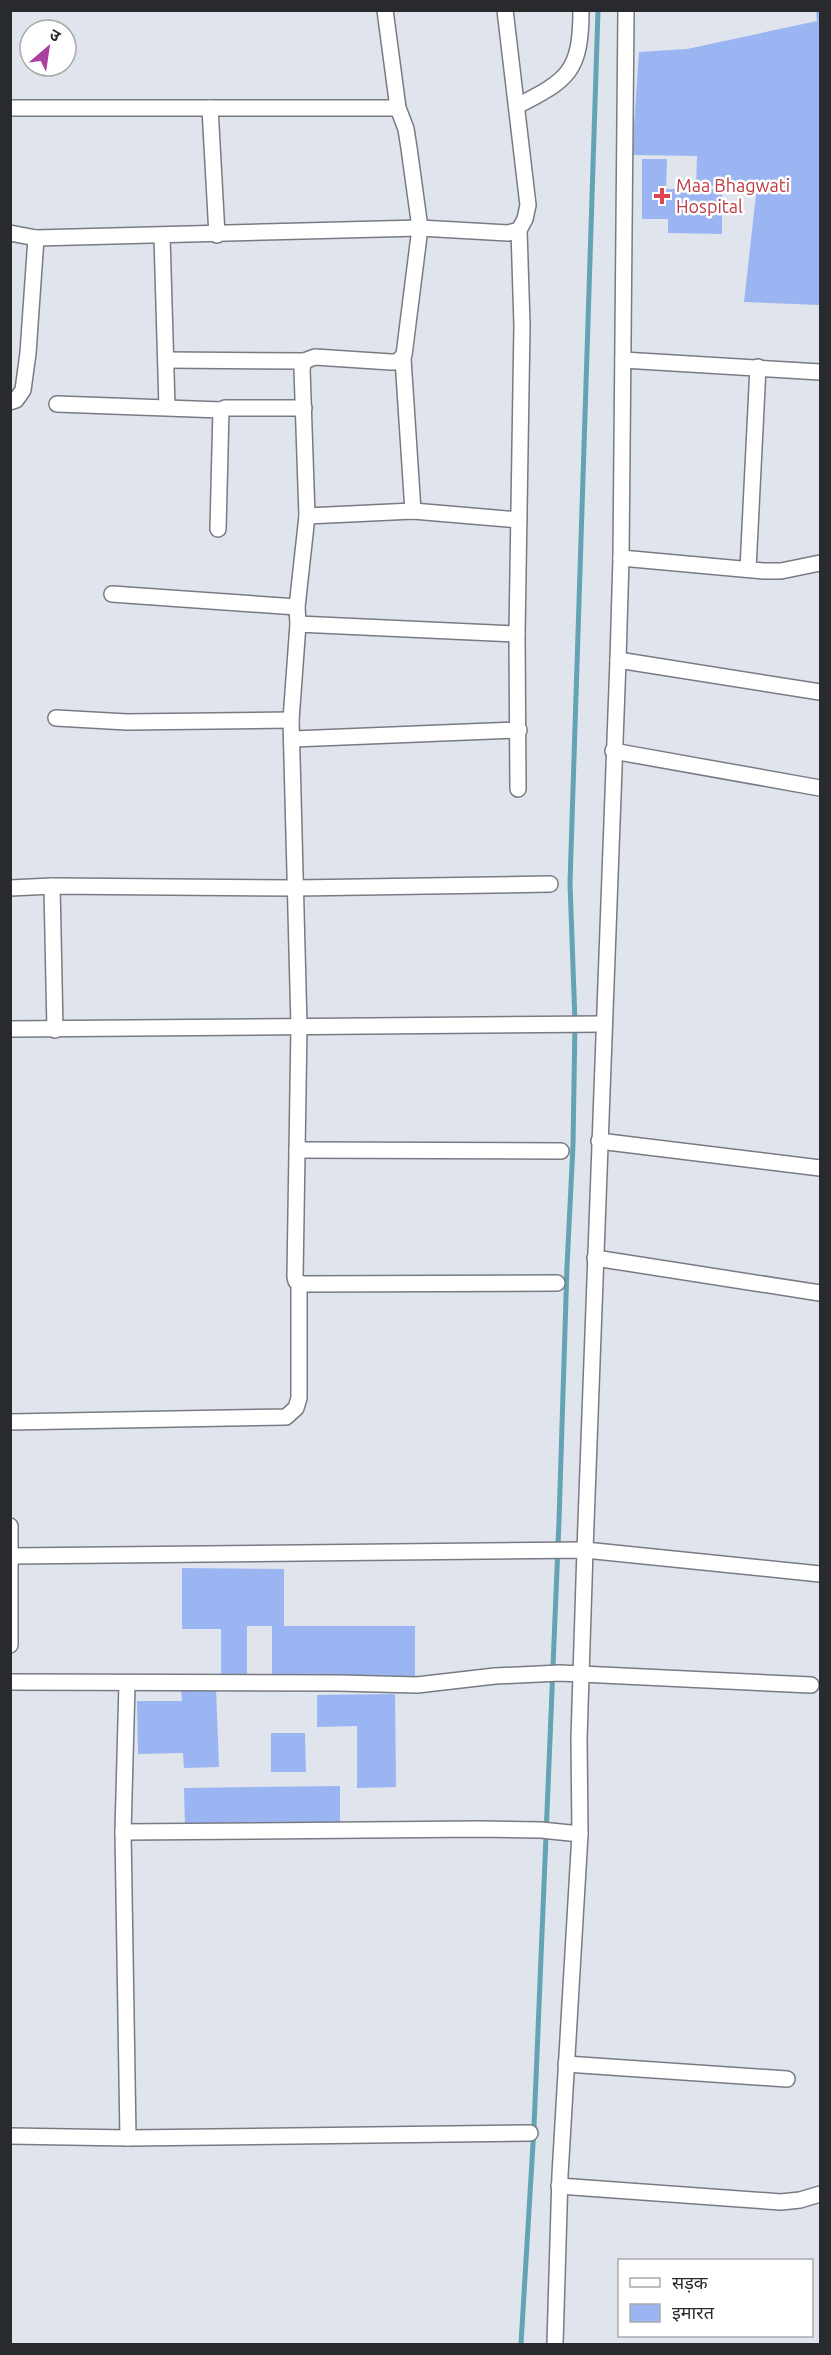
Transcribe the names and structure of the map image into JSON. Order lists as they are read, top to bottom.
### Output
{
  "places": {
    "health": ["Maa Bhagwati Hospital"]
  },
  "legend": ["सड़क", "इमारत"],
  "north": "top right"
}
